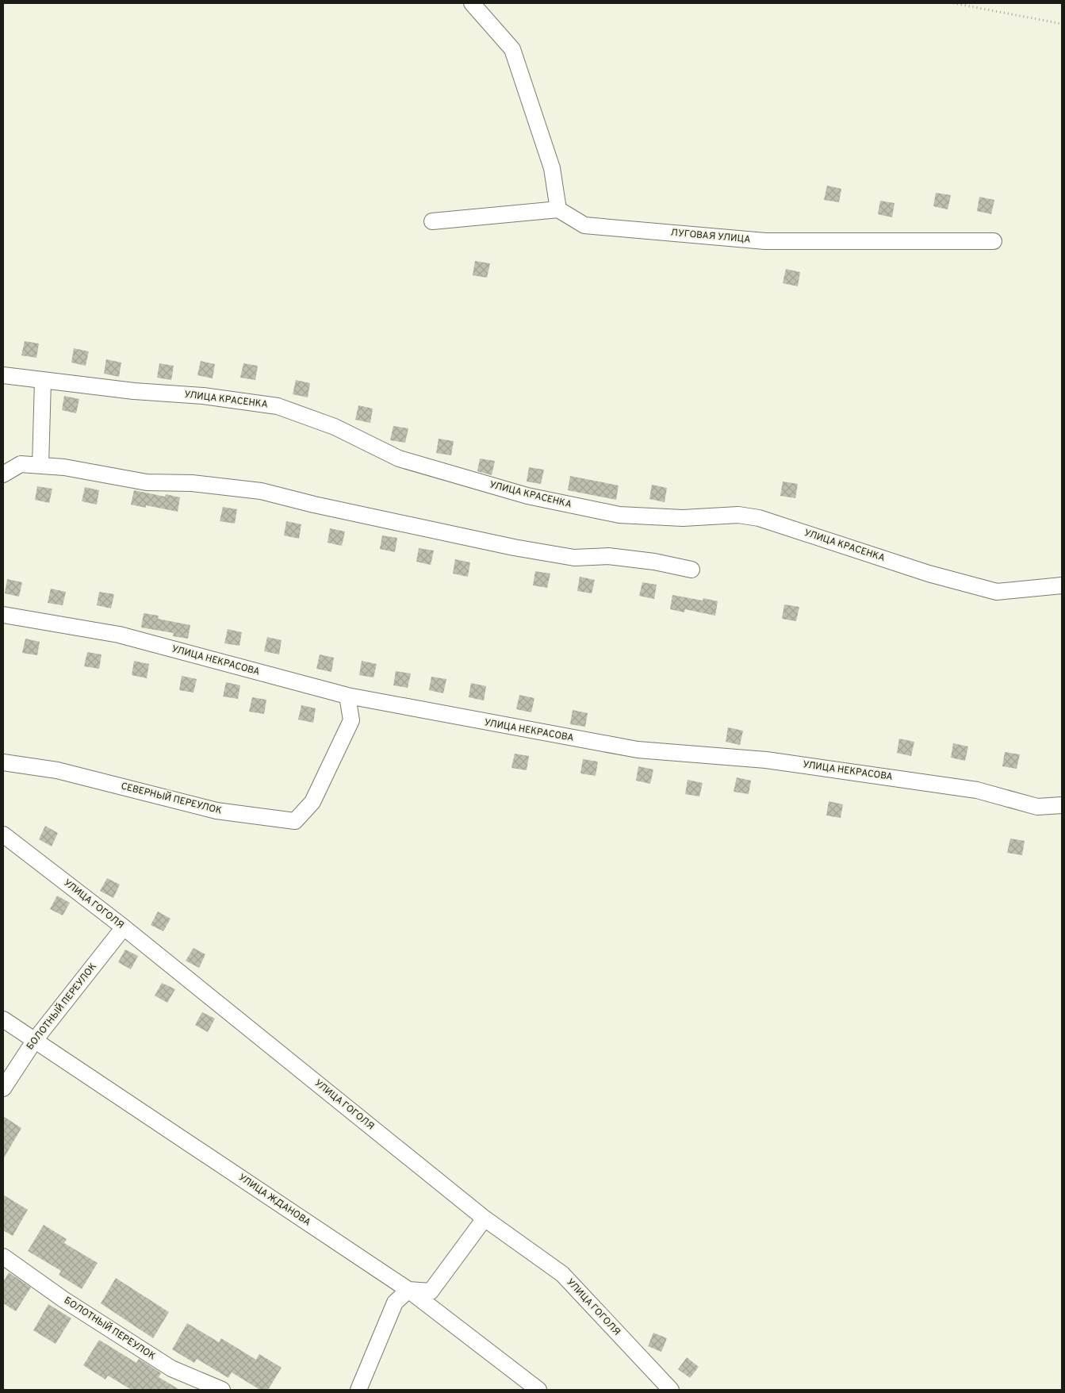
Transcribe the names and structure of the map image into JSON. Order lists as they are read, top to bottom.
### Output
{
  "streets": {
    "street": [
      "ЛУГОВАЯ УЛИЦА",
      "УЛИЦА КРАСЕНКА",
      "УЛИЦА НЕКРАСОВА",
      "СЕВЕРНЫЙ ПЕРЕУЛОК",
      "УЛИЦА ГОГОЛЯ",
      "БОЛОТНЫЙ ПЕРЕУЛОК",
      "УЛИЦА ЖДАНОВА"
    ]
  },
  "crossings": [
    ["УЛИЦА НЕКРАСОВА", "СЕВЕРНЫЙ ПЕРЕУЛОК"],
    ["УЛИЦА ГОГОЛЯ", "БОЛОТНЫЙ ПЕРЕУЛОК"],
    ["БОЛОТНЫЙ ПЕРЕУЛОК", "УЛИЦА ЖДАНОВА"]
  ]
}
